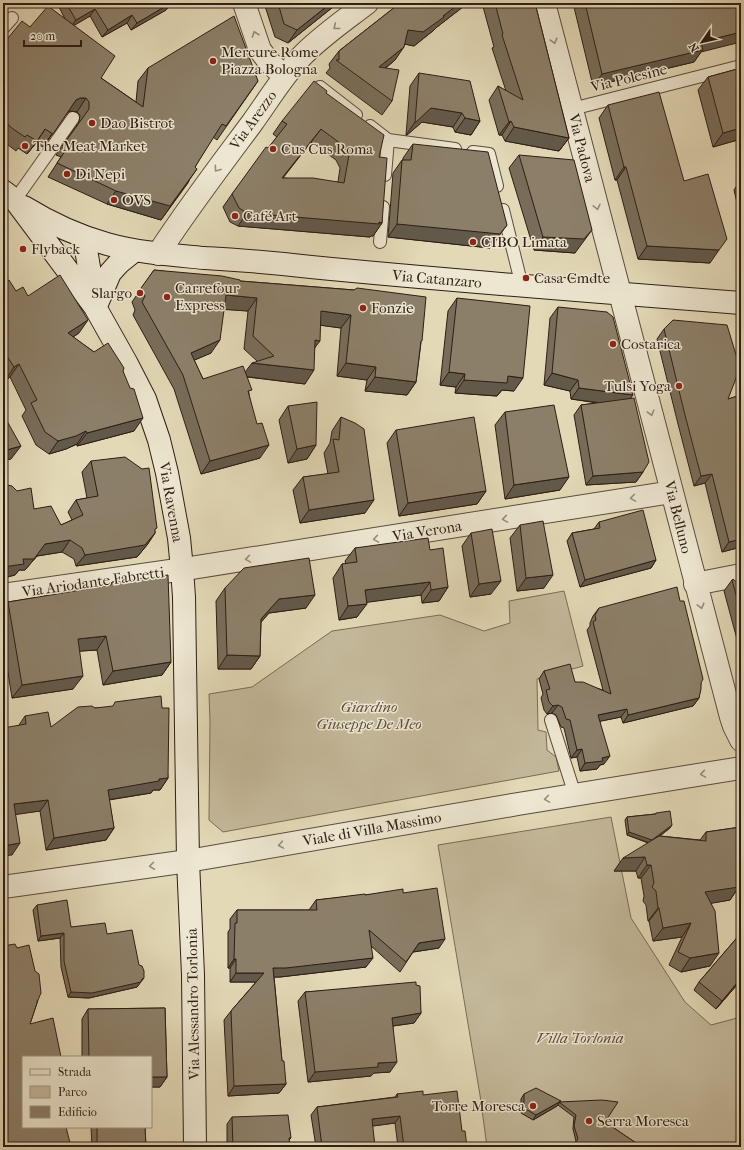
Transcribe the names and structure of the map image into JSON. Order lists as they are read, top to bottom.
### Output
{
  "streets": {
    "street": [
      "Via Arezzo",
      "Via Padova",
      "Via Catanzaro",
      "Via Ravenna",
      "Via Belluno",
      "Via Verona",
      "Via Ariodante Fabretti",
      "Viale di Villa Massimo",
      "Via Alessandro Torlonia"
    ],
    "lane": ["Via Polesine"]
  },
  "crossings": [
    ["Via Polesine", "Via Padova"],
    ["Via Arezzo", "Via Catanzaro"],
    ["Via Padova", "Via Catanzaro"],
    ["Via Padova", "Via Belluno"],
    ["Via Catanzaro", "Via Ravenna"],
    ["Via Catanzaro", "Via Belluno"],
    ["Via Ravenna", "Via Verona"],
    ["Via Ravenna", "Via Ariodante Fabretti"],
    ["Via Ravenna", "Viale di Villa Massimo"],
    ["Via Ravenna", "Via Alessandro Torlonia"],
    ["Via Belluno", "Via Verona"],
    ["Via Verona", "Via Ariodante Fabretti"],
    ["Viale di Villa Massimo", "Via Alessandro Torlonia"]
  ],
  "one_way": [
    "Via Arezzo",
    "Via Padova",
    "Via Belluno",
    "Via Verona",
    "Viale di Villa Massimo"
  ],
  "parks": ["Giardino Giuseppe De Meo", "Villa Torlonia"],
  "places": [
    "Mercure Rome Piazza Bologna",
    "Dao Bistrot",
    "The Meat Market",
    "Cus Cus Roma",
    "Di Nepi",
    "OVS",
    "Café Art",
    "CIBO Limata",
    "Flyback",
    "Casa Cmdte",
    "Slargo",
    "Carrefour Express",
    "Fonzie",
    "Costarica",
    "Tulsi Yoga",
    "Torre Moresca",
    "Serra Moresca"
  ],
  "legend": ["Strada", "Parco", "Edificio"],
  "scale_bar": "20 m",
  "north": "bottom left"
}
